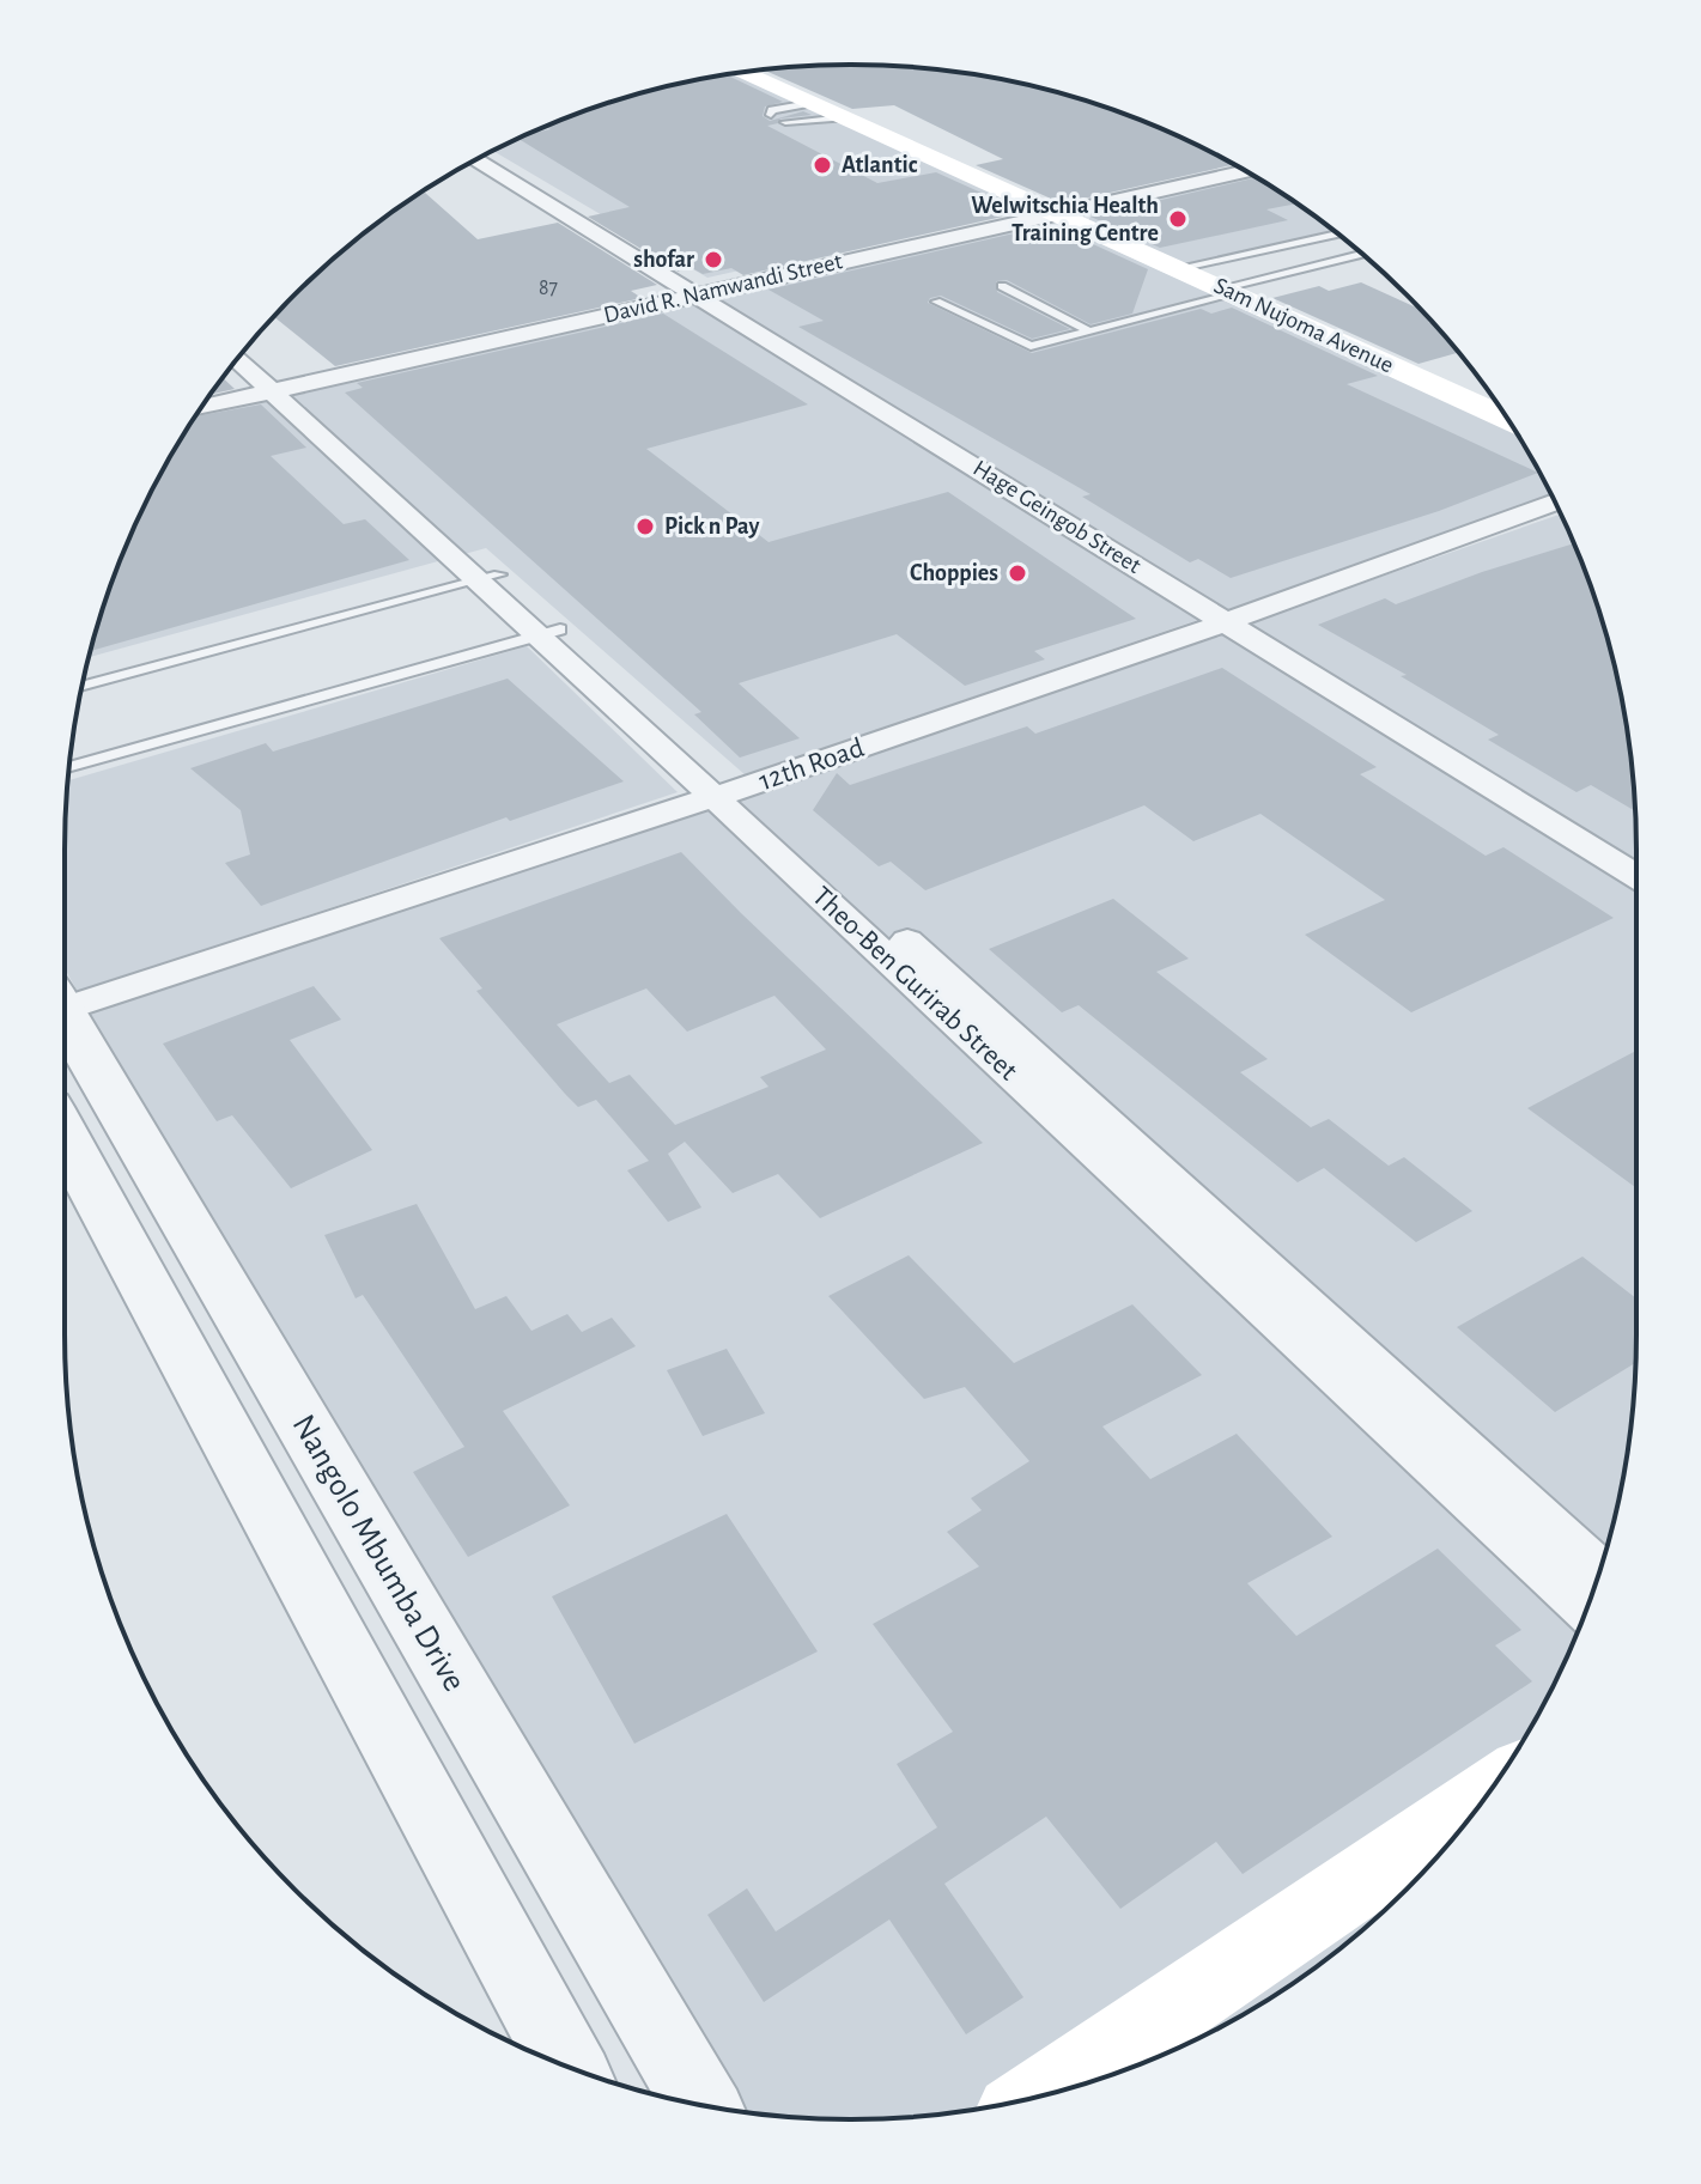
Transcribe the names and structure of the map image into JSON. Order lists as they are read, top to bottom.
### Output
{
  "streets": {
    "main road": ["Sam Nujoma Avenue"],
    "street": [
      "David R. Namwandi Street",
      "Hage Geingob Street",
      "12th Road",
      "Theo-Ben Gurirab Street",
      "Nangolo Mbumba Drive"
    ]
  },
  "crossings": [
    ["David R. Namwandi Street", "Sam Nujoma Avenue"],
    ["David R. Namwandi Street", "Hage Geingob Street"],
    ["David R. Namwandi Street", "Theo-Ben Gurirab Street"],
    ["Hage Geingob Street", "12th Road"],
    ["12th Road", "Theo-Ben Gurirab Street"]
  ],
  "places": [
    "Atlantic",
    "Welwitschia Health Training Centre",
    "shofar",
    "Pick n Pay",
    "Choppies"
  ],
  "house_numbers": ["87"]
}
